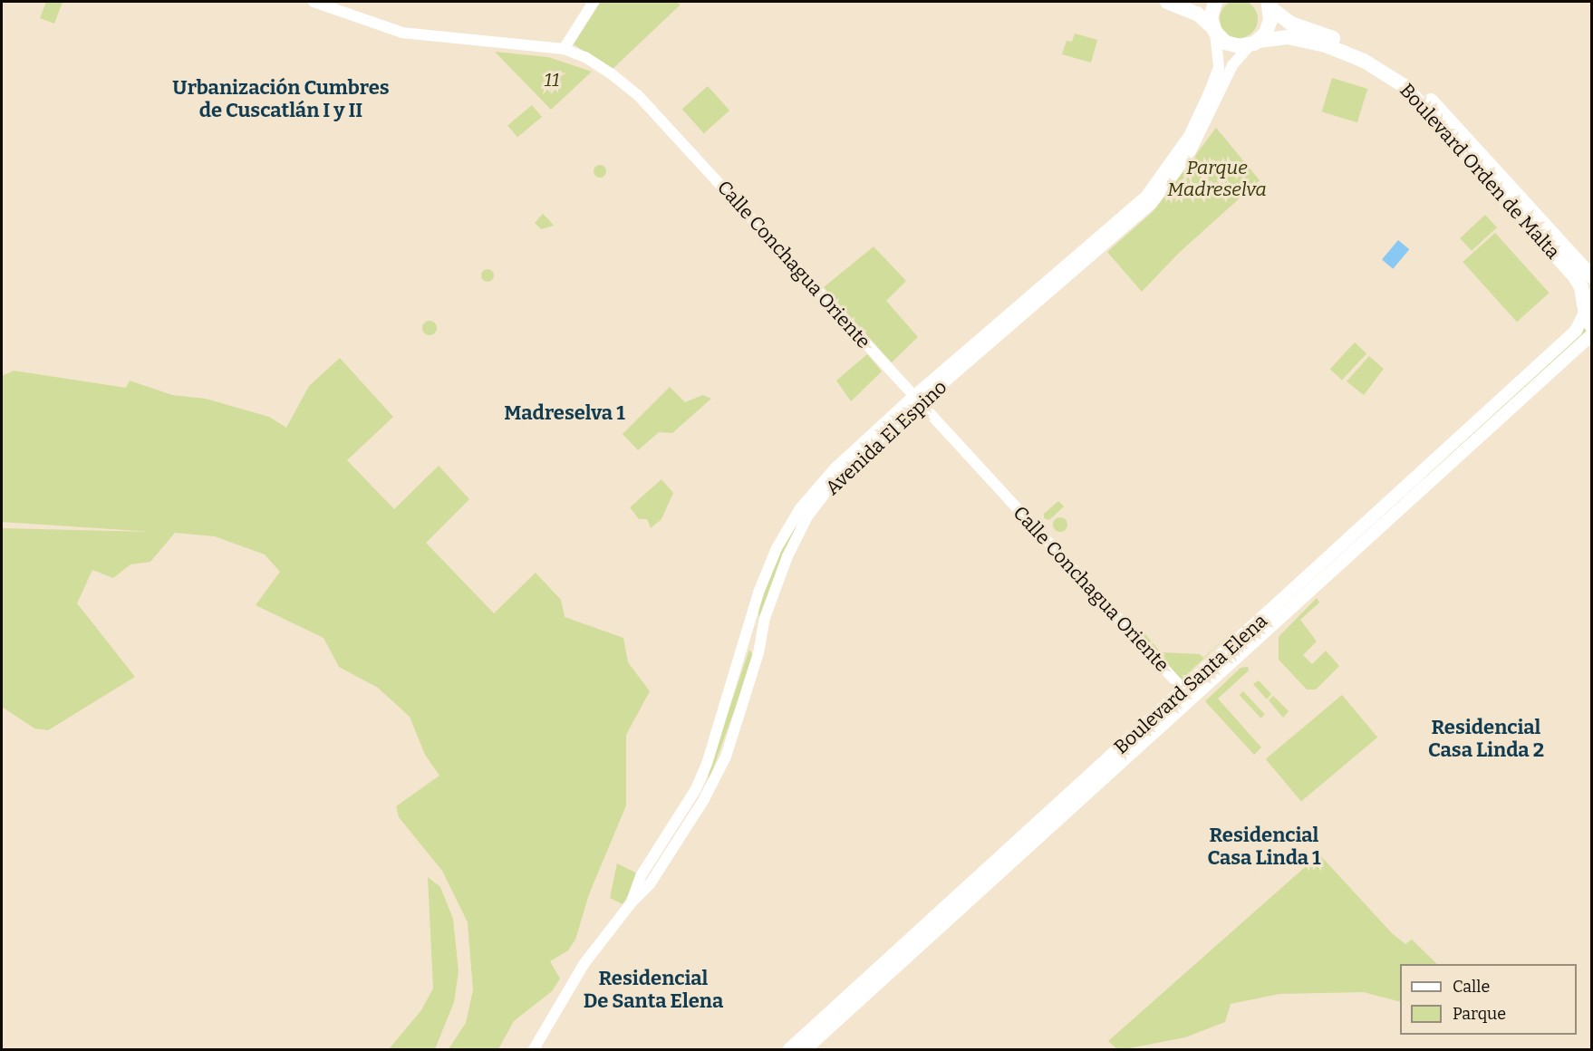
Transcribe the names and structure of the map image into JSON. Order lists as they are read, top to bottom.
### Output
{
  "streets": {
    "highway": ["Boulevard Orden de Malta"],
    "main road": ["Calle Conchagua Oriente", "Avenida El Espino", "Boulevard Santa Elena"]
  },
  "crossings": [
    ["Boulevard Orden de Malta", "Avenida El Espino"],
    ["Boulevard Orden de Malta", "Boulevard Santa Elena"],
    ["Calle Conchagua Oriente", "Avenida El Espino"],
    ["Calle Conchagua Oriente", "Boulevard Santa Elena"]
  ],
  "districts": [
    "Urbanización Cumbres de Cuscatlán I y II",
    "Madreselva 1",
    "Residencial Casa Linda 2",
    "Residencial Casa Linda 1",
    "Residencial De Santa Elena"
  ],
  "parks": ["11", "Parque Madreselva"],
  "legend": ["Calle", "Parque"]
}
